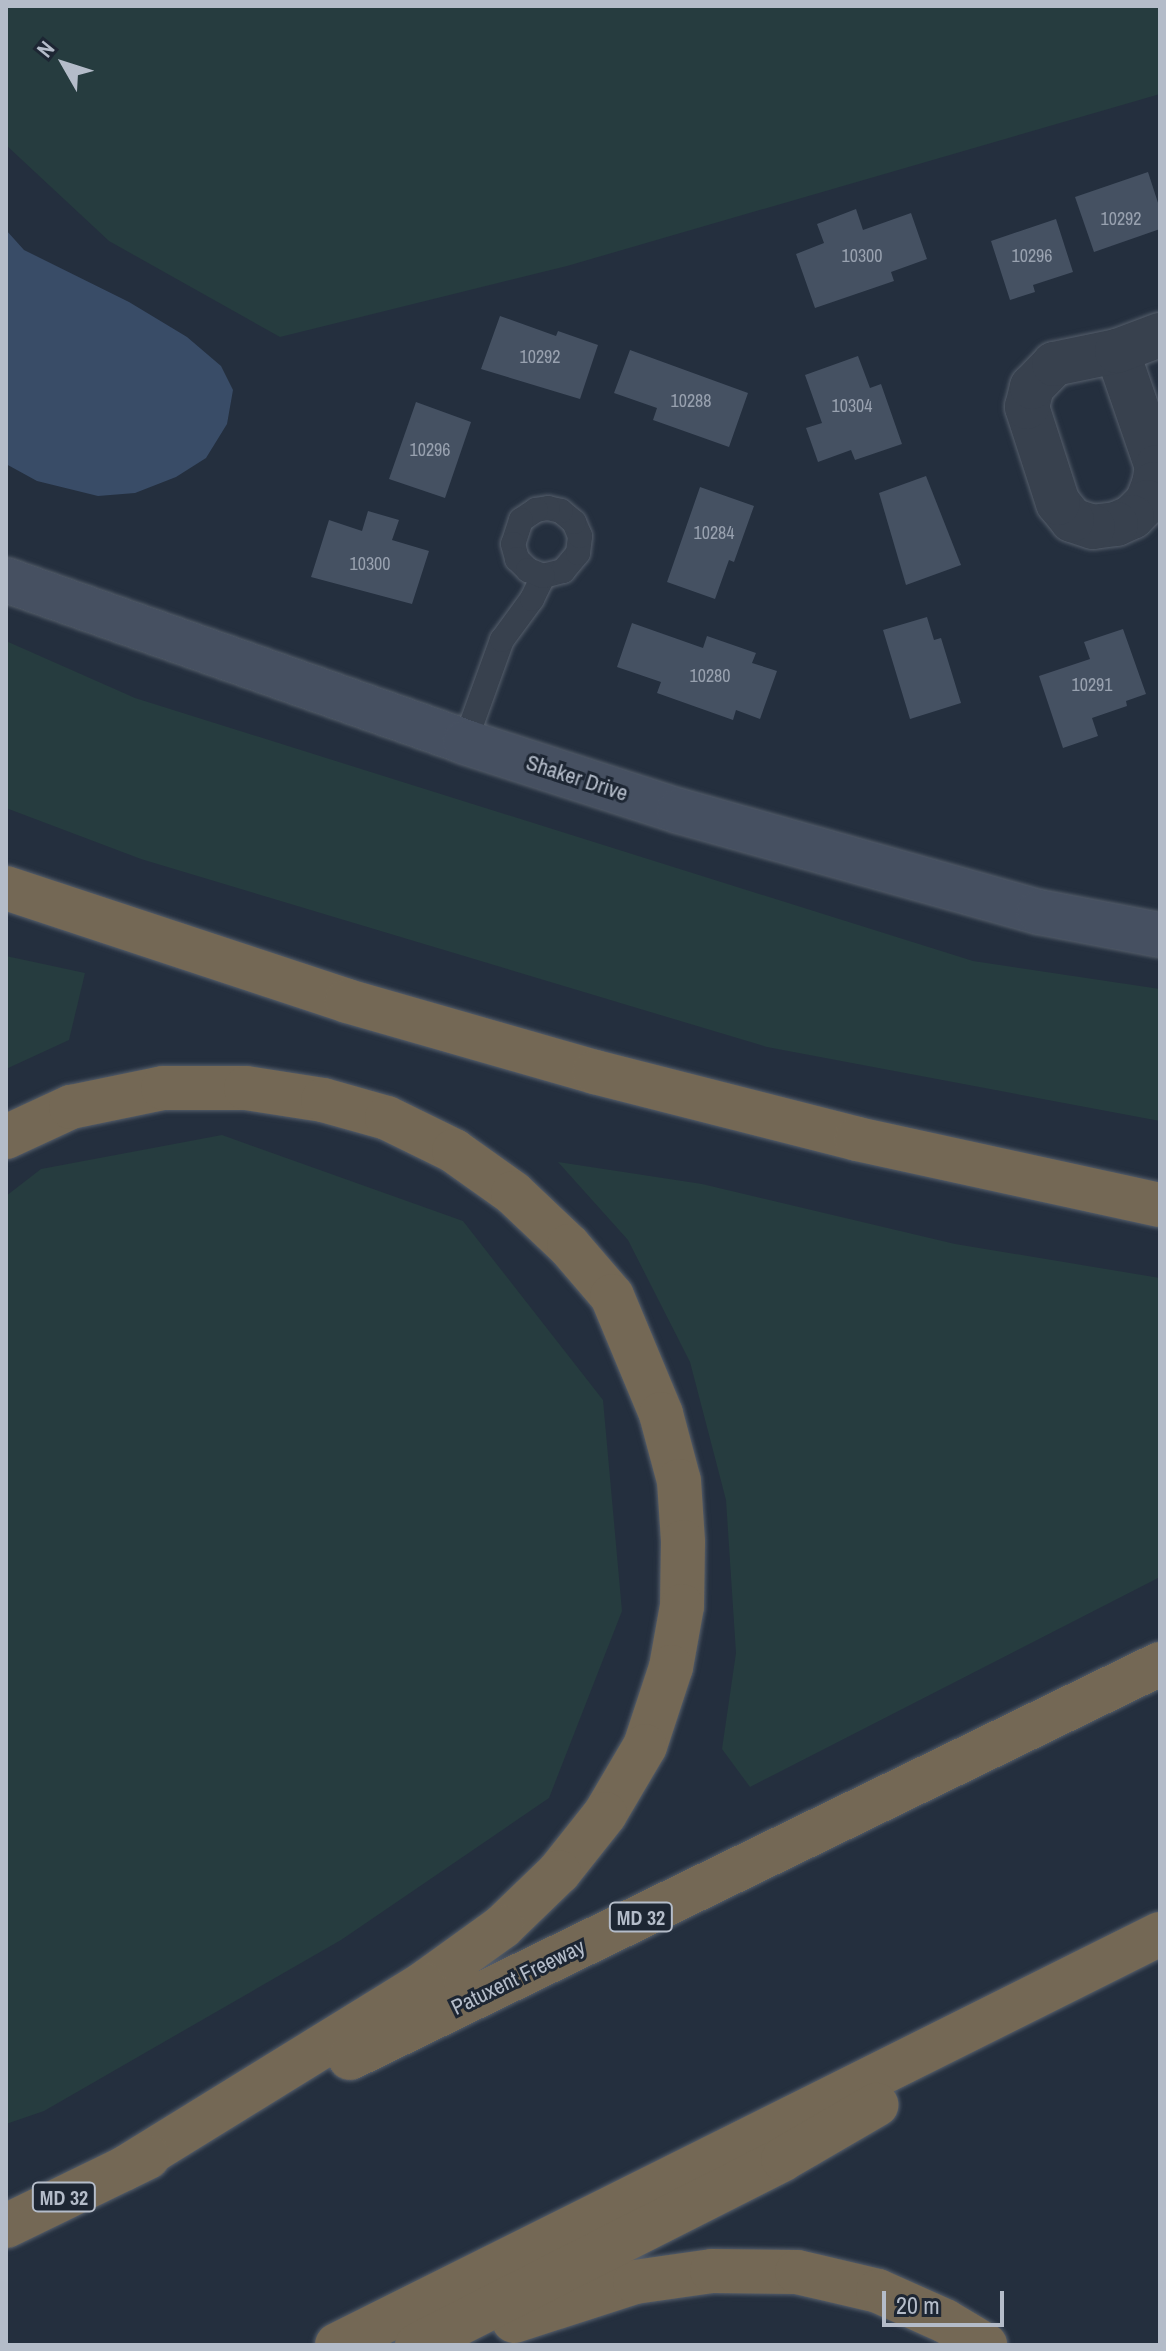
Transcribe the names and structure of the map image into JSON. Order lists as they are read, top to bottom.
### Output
{
  "streets": {
    "highway": ["MD 32", "Patuxent Freeway"],
    "street": ["Shaker Drive"]
  },
  "house_numbers": [
    "10292",
    "10300",
    "10296",
    "10292",
    "10288",
    "10304",
    "10296",
    "10284",
    "10300",
    "10280",
    "10291"
  ],
  "scale_bar": "20 m",
  "north": "top left"
}
